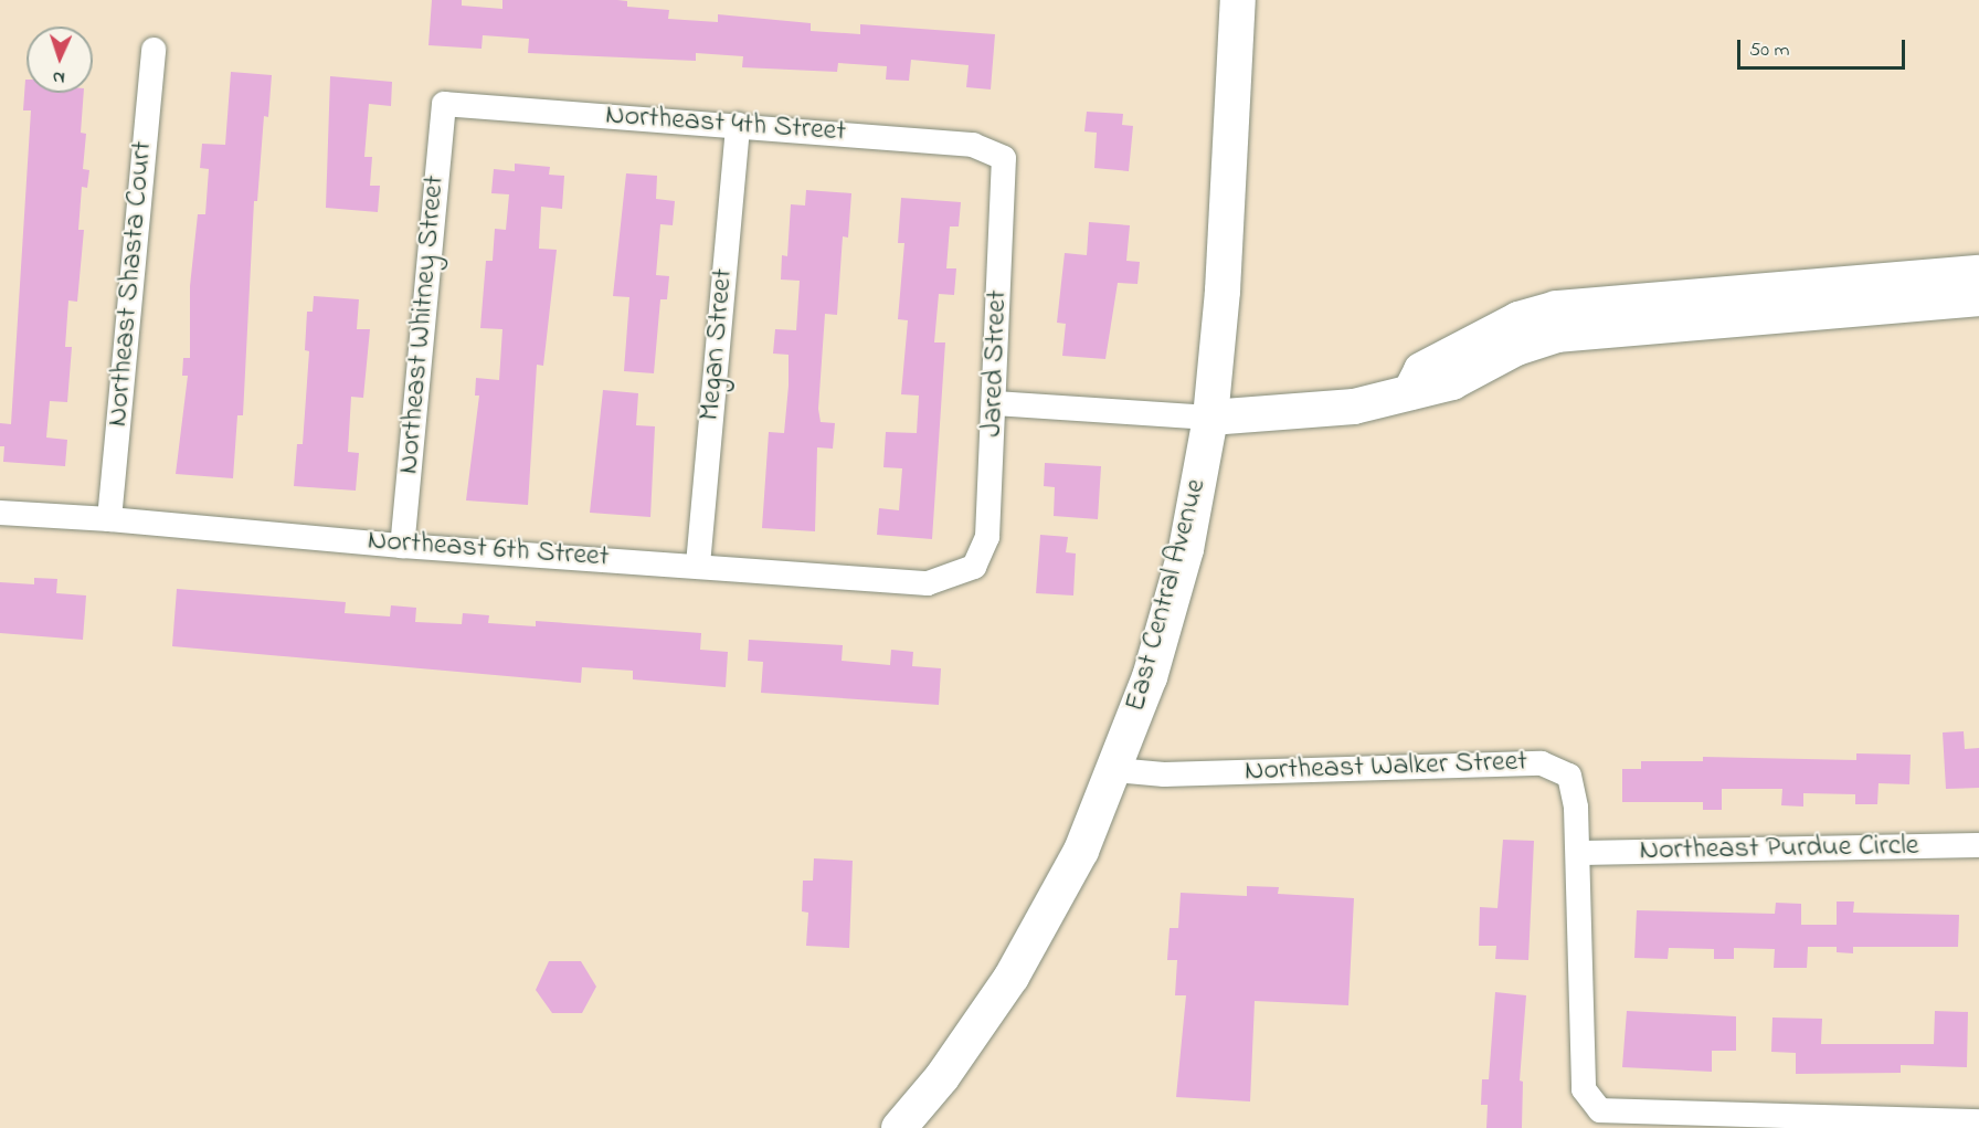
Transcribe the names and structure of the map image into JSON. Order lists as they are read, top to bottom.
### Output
{
  "streets": {
    "street": [
      "Northeast 4th Street",
      "Northeast Shasta Court",
      "Northeast Whitney Street",
      "Megan Street",
      "Jared Street",
      "Northeast 6th Street",
      "East Central Avenue",
      "Northeast Walker Street",
      "Northeast Purdue Circle"
    ]
  },
  "crossings": [
    ["Northeast 4th Street", "Northeast Whitney Street"],
    ["Northeast 4th Street", "Megan Street"],
    ["Northeast 4th Street", "Jared Street"],
    ["Northeast Shasta Court", "Northeast 6th Street"],
    ["Northeast Whitney Street", "Northeast 6th Street"],
    ["Megan Street", "Northeast 6th Street"],
    ["Jared Street", "Northeast 6th Street"],
    ["East Central Avenue", "Northeast Walker Street"],
    ["Northeast Walker Street", "Northeast Purdue Circle"]
  ],
  "scale_bar": "50 m",
  "north": "bottom"
}
